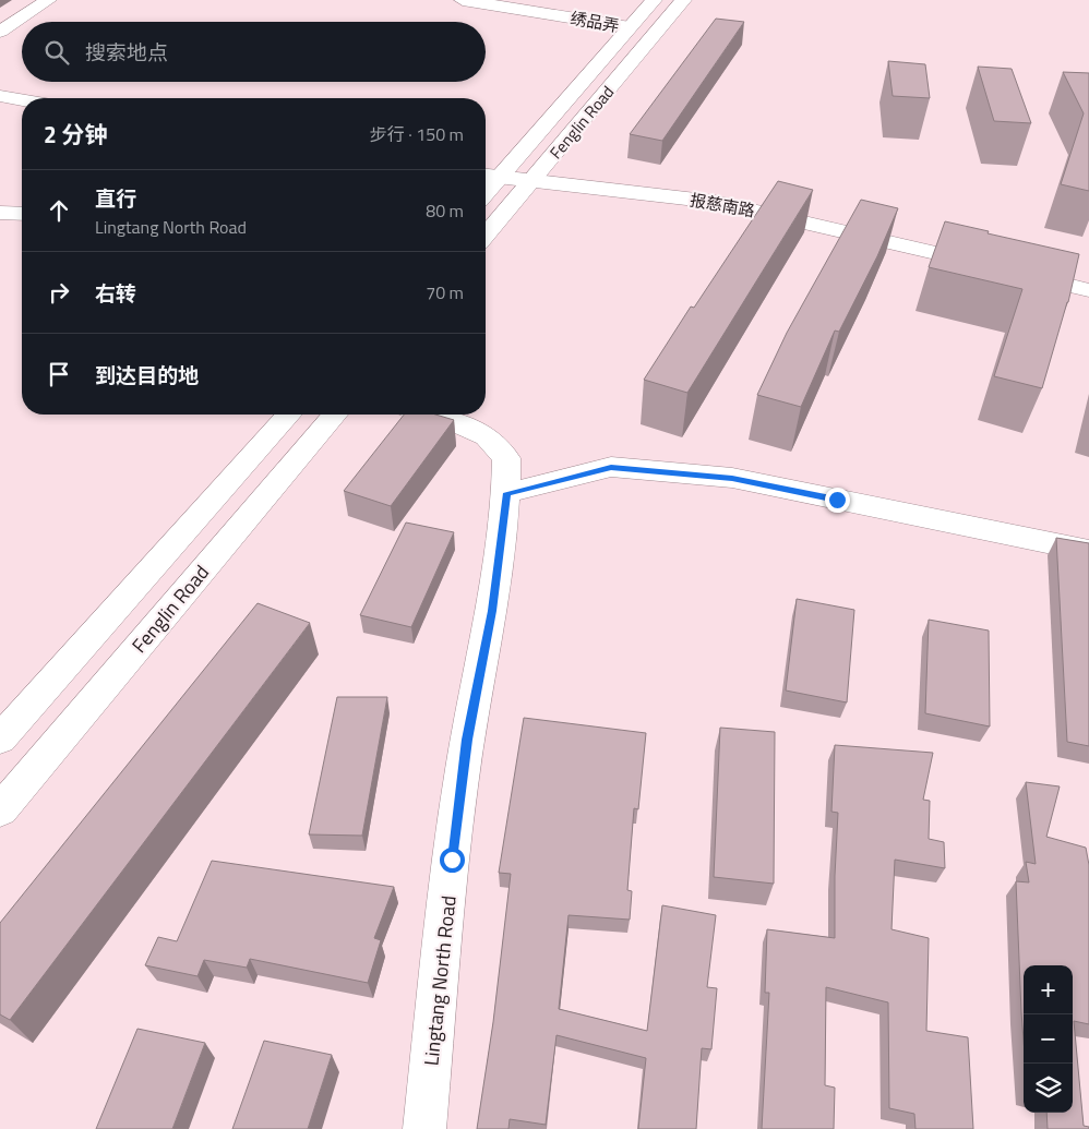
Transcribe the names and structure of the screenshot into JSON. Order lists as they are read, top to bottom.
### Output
{
  "streets": {
    "main road": [
      "绣品弄",
      "Fenglin Road",
      "报慈南路",
      "Lingtang North Road"
    ]
  },
  "crossings": [
    ["绣品弄", "Fenglin Road"],
    ["Fenglin Road", "报慈南路"]
  ],
  "page": {
    "search": "搜索地点",
    "heading": ["2 分钟", "步行 · 150 m"],
    "list": [
      ["直行", "Lingtang North Road", "80 m"],
      ["右转", "70 m"],
      "到达目的地"
    ],
    "map_buttons": ["+", "−"]
  }
}
